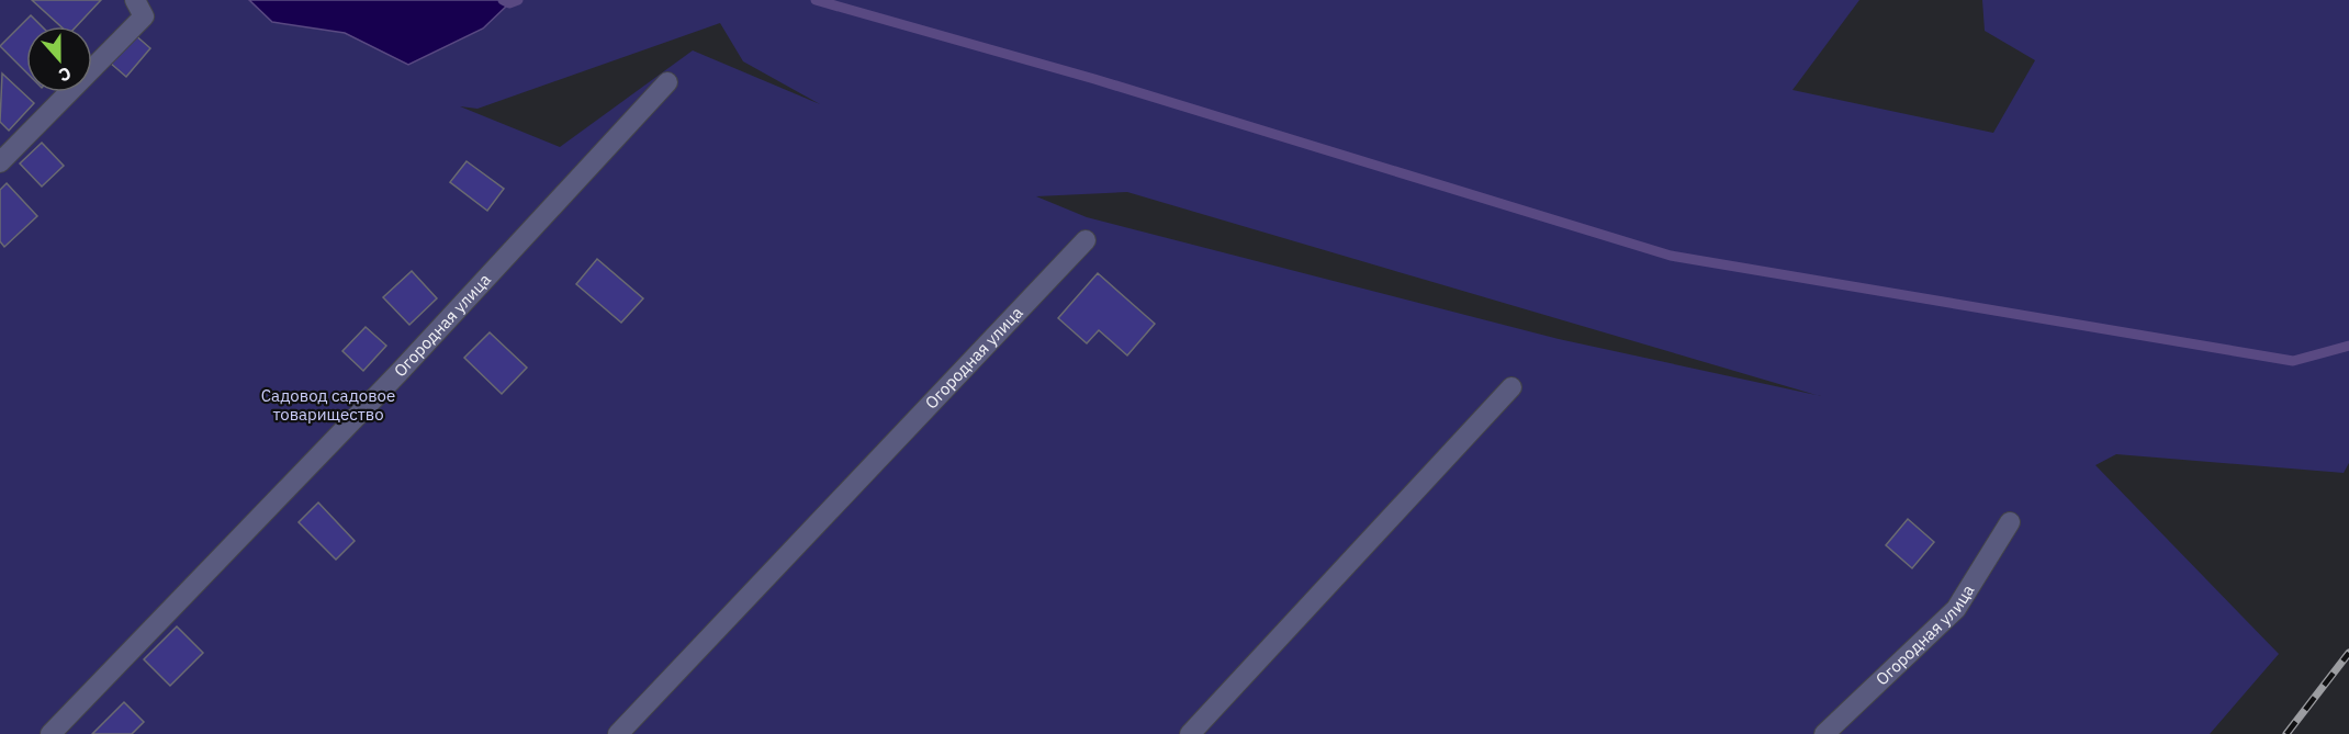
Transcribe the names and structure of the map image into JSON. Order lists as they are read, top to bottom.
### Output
{
  "streets": {
    "street": ["Огородная улица"]
  },
  "parks": ["Садовод садовое товарищество"],
  "north": "bottom"
}
